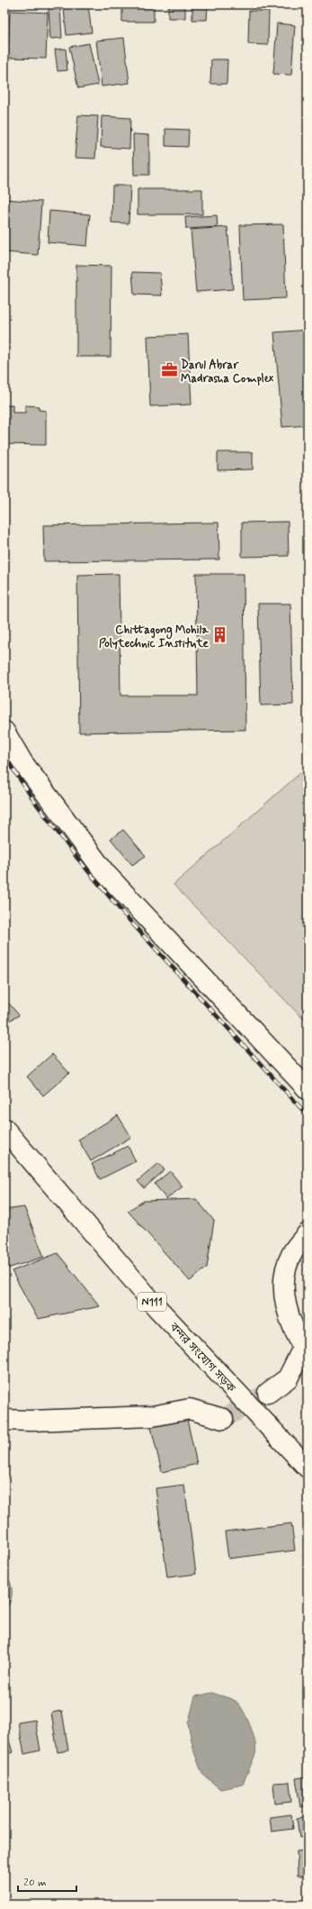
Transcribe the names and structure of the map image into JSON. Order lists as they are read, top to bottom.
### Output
{
  "streets": {
    "main road": ["N111", "বন্দর সংযোগ সড়ক"]
  },
  "places": {
    "office": ["Darul Abrar Madrasha Complex"],
    "building": ["Chittagong Mohila Polytechnic Institute"]
  },
  "scale_bar": "20 m"
}
